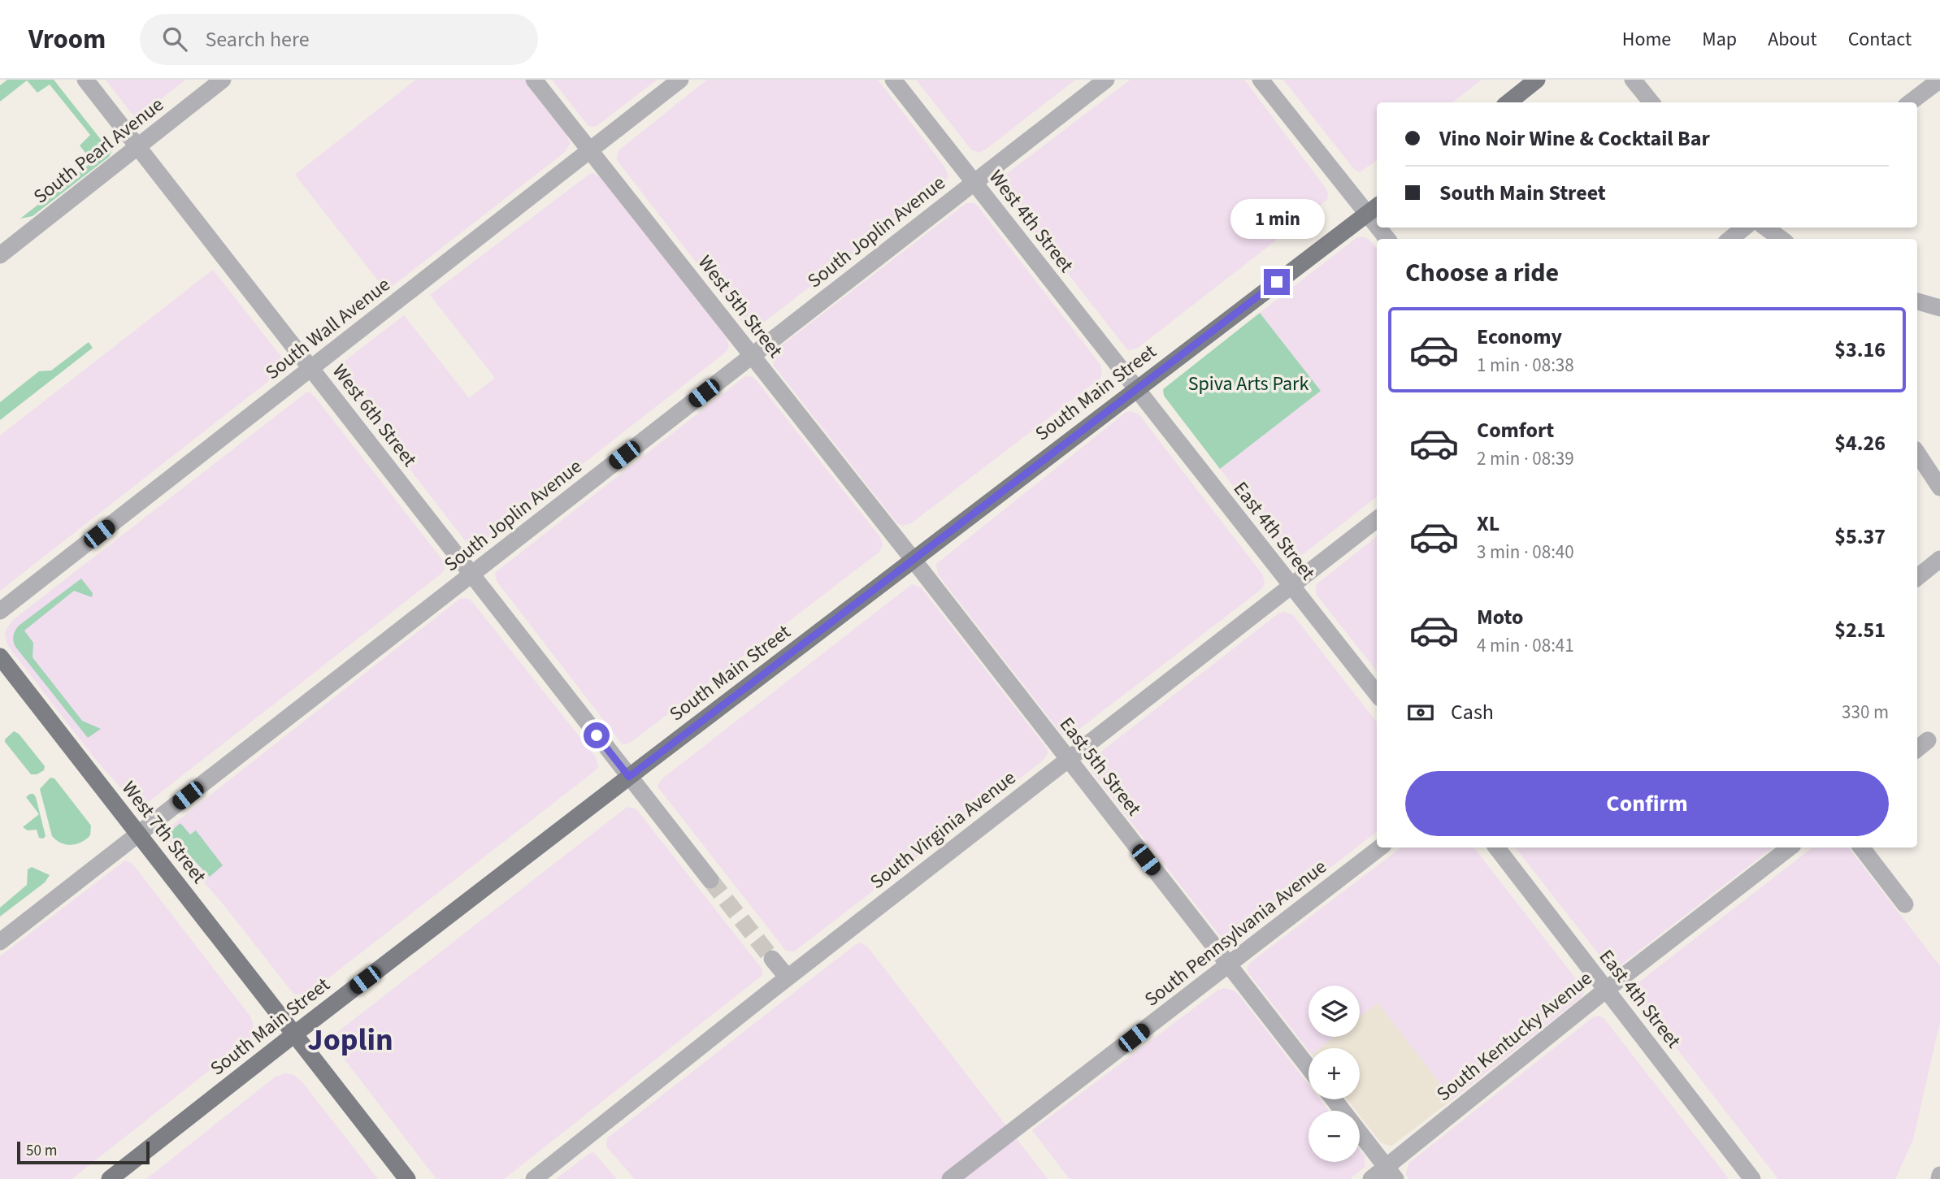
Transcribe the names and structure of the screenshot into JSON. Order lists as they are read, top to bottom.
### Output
{
  "streets": {
    "main road": ["South Main Street", "West 7th Street"],
    "street": [
      "South Pearl Avenue",
      "West 4th Street",
      "South Joplin Avenue",
      "West 5th Street",
      "South Wall Avenue",
      "West 6th Street",
      "East 4th Street",
      "East 5th Street",
      "South Virginia Avenue",
      "South Pennsylvania Avenue",
      "South Kentucky Avenue"
    ]
  },
  "crossings": [
    ["South Pearl Avenue", "West 6th Street"],
    ["West 4th Street", "South Joplin Avenue"],
    ["West 4th Street", "South Main Street"],
    ["West 4th Street", "East 4th Street"],
    ["South Joplin Avenue", "West 5th Street"],
    ["South Joplin Avenue", "West 6th Street"],
    ["South Joplin Avenue", "West 7th Street"],
    ["West 5th Street", "South Wall Avenue"],
    ["West 5th Street", "South Main Street"],
    ["West 5th Street", "East 5th Street"],
    ["South Wall Avenue", "West 6th Street"],
    ["South Main Street", "West 6th Street"],
    ["South Main Street", "East 4th Street"],
    ["South Main Street", "East 5th Street"],
    ["South Main Street", "West 7th Street"],
    ["East 4th Street", "South Virginia Avenue"],
    ["East 4th Street", "South Kentucky Avenue"],
    ["East 5th Street", "South Virginia Avenue"],
    ["East 5th Street", "South Pennsylvania Avenue"]
  ],
  "districts": ["Joplin"],
  "parks": ["Spiva Arts Park"],
  "scale_bar": "50 m",
  "page": {
    "header": "Vroom",
    "search": "Search here",
    "nav": [
      "Home",
      "Map",
      "About",
      "Contact"
    ],
    "banner": ["Vino Noir Wine & Cocktail Bar", "South Main Street"],
    "bubble": "1 min",
    "heading": "Choose a ride",
    "list": [
      {
        "name": "Economy",
        "note": "1 min · 08:38",
        "value": "$3.16"
      },
      {
        "name": "Comfort",
        "note": "2 min · 08:39",
        "value": "$4.26"
      },
      {
        "name": "XL",
        "note": "3 min · 08:40",
        "value": "$5.37"
      },
      {
        "name": "Moto",
        "note": "4 min · 08:41",
        "value": "$2.51"
      }
    ],
    "pay": ["Cash", "330 m"],
    "buttons": "Confirm",
    "map_buttons": ["+", "−"],
    "scale": "50 m"
  }
}
